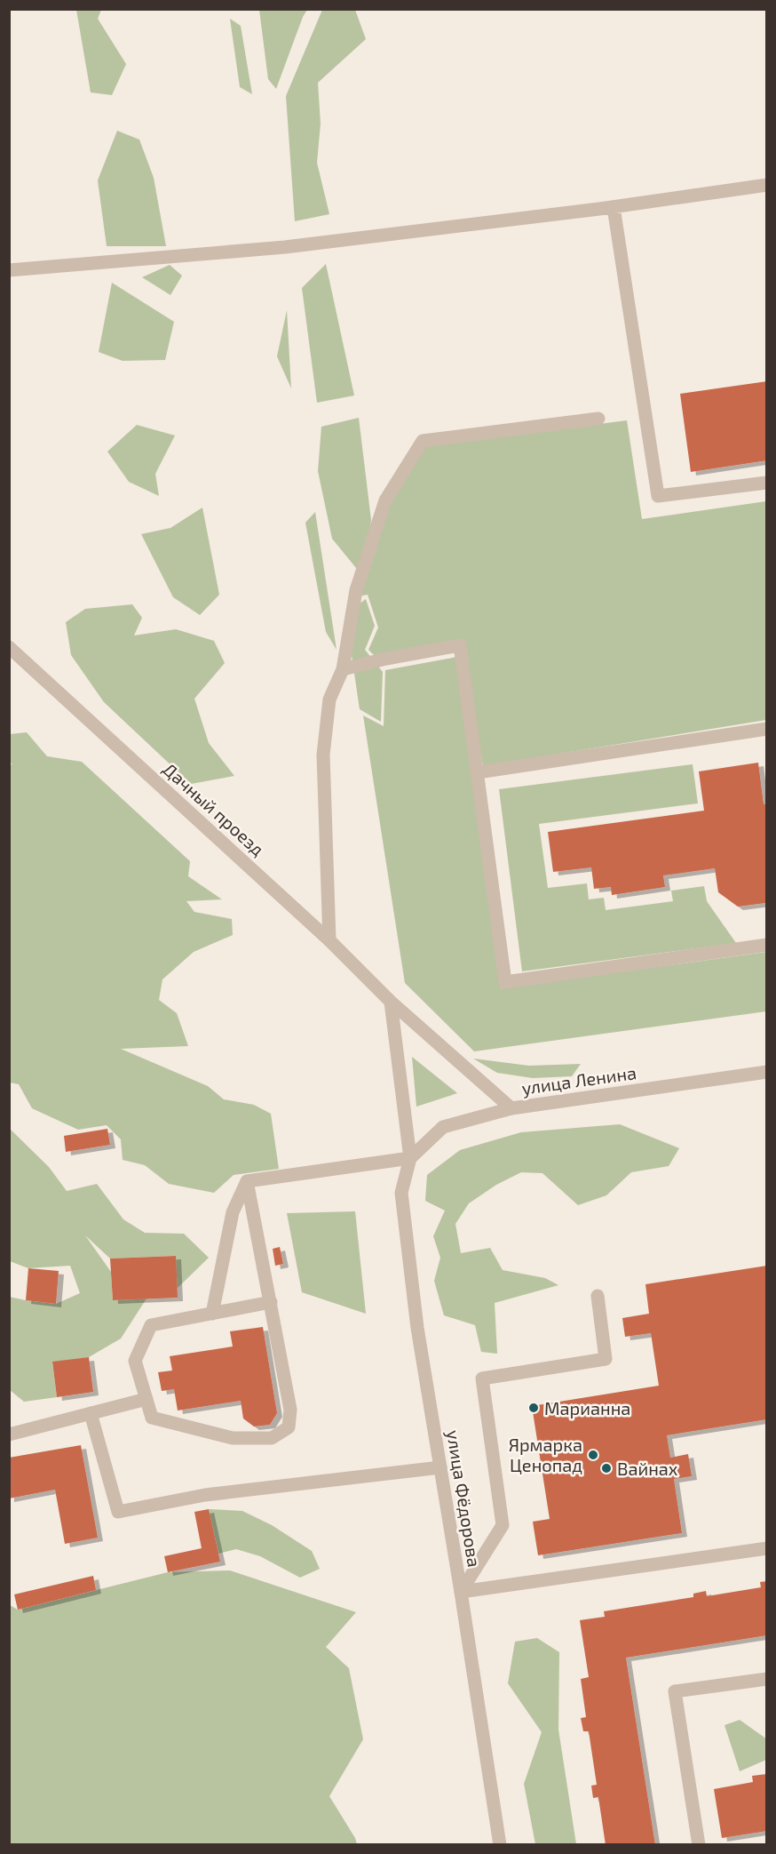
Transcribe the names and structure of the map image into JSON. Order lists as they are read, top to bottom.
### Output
{
  "streets": {
    "street": ["Дачный проезд", "улица Ленина", "улица Фёдорова"]
  },
  "crossings": [
    ["Дачный проезд", "улица Ленина"],
    ["улица Ленина", "улица Фёдорова"]
  ],
  "places": ["Марианна", "Ярмарка Ценопад", "Вайнах"]
}
